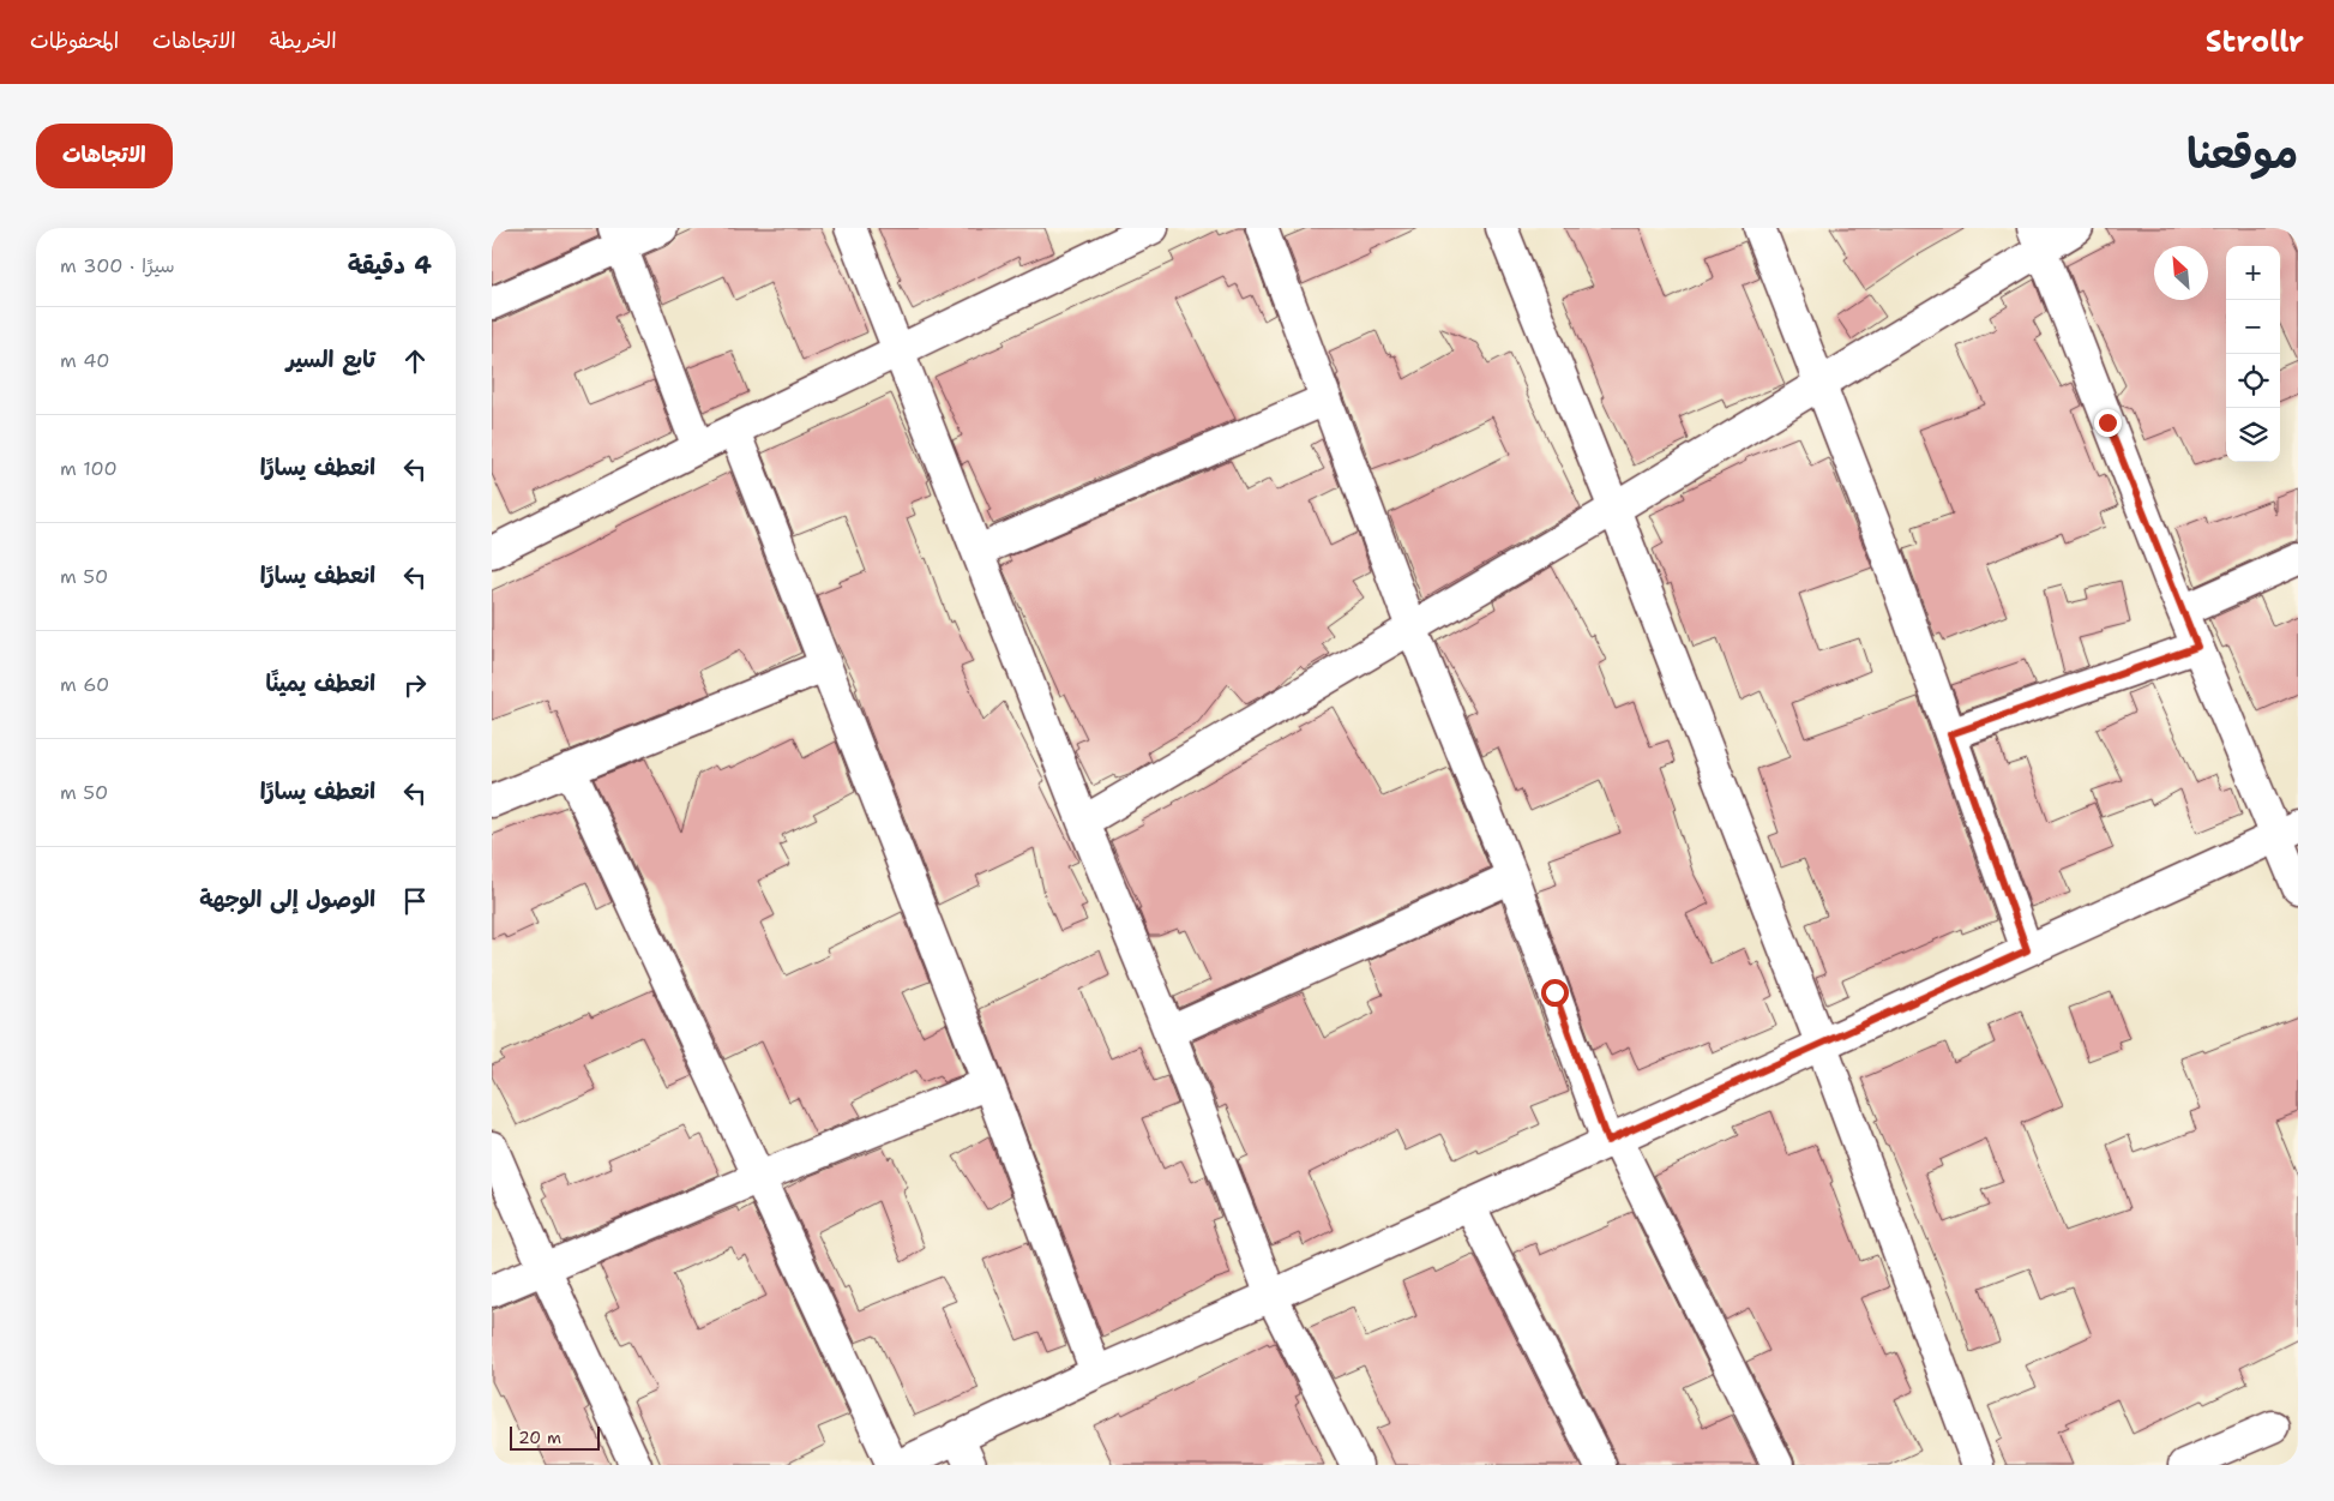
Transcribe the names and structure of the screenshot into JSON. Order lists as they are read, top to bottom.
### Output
{
  "scale_bar": "20 m",
  "north": "top left",
  "page": {
    "header": "Strollr",
    "nav": ["الخريطة", "الاتجاهات", "المحفوظات"],
    "title": "موقعنا",
    "buttons": "الاتجاهات",
    "heading": ["4 دقيقة", "سيرًا · 300 m"],
    "map_buttons": ["+", "−"],
    "list": [
      ["تابع السير", "40 m"],
      ["انعطف يسارًا", "100 m"],
      ["انعطف يسارًا", "50 m"],
      ["انعطف يمينًا", "60 m"],
      ["انعطف يسارًا", "50 m"],
      "الوصول إلى الوجهة"
    ],
    "scale": "20 m"
  }
}
